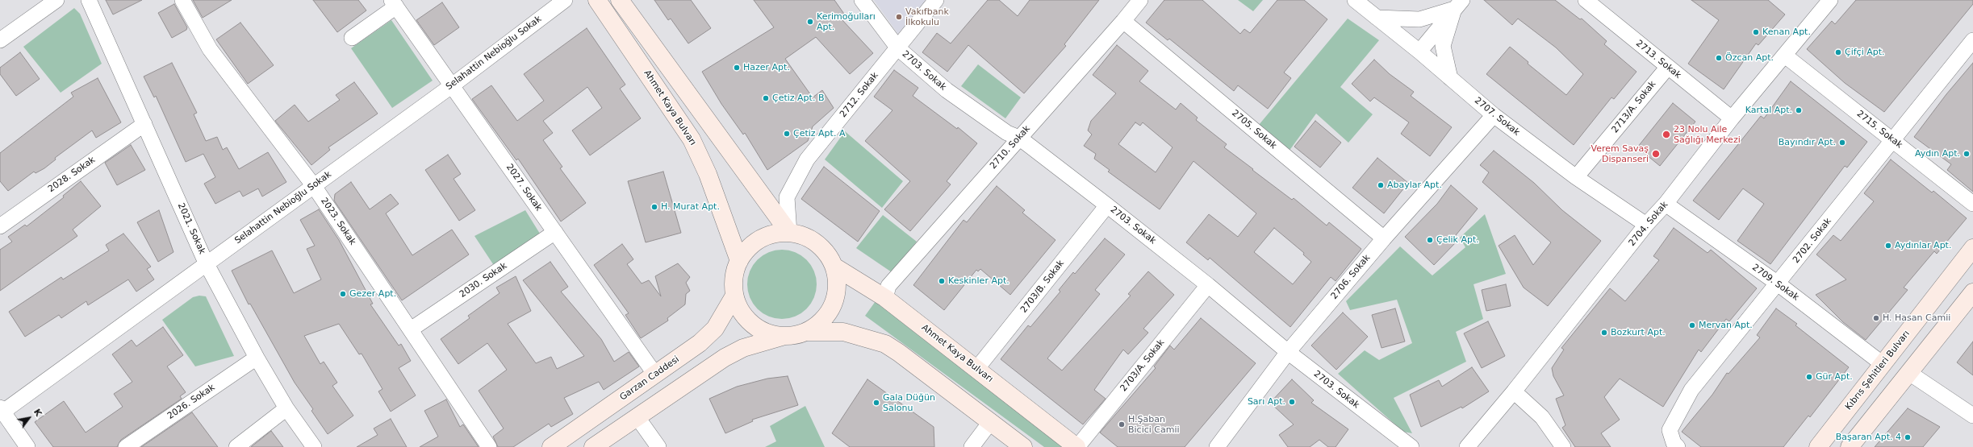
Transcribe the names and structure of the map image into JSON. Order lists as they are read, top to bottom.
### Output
{
  "streets": {
    "main road": ["Ahmet Kaya Bulvarı", "Kıbrıs Şehitleri Bulvarı", "Garzan Caddesi"],
    "street": [
      "Selahattin Nebioğlu Sokak",
      "2713. Sokak",
      "2703. Sokak",
      "2712. Sokak",
      "2713/A. Sokak",
      "2707. Sokak",
      "2705. Sokak",
      "2715. Sokak",
      "2710. Sokak",
      "2028. Sokak",
      "2027. Sokak",
      "2023. Sokak",
      "2704. Sokak",
      "2021. Sokak",
      "2702. Sokak",
      "2706. Sokak",
      "2030. Sokak",
      "2709. Sokak",
      "2703/B. Sokak",
      "2703/A. Sokak",
      "2026. Sokak"
    ]
  },
  "crossings": [
    ["Selahattin Nebioğlu Sokak", "2027. Sokak"],
    ["Selahattin Nebioğlu Sokak", "2023. Sokak"],
    ["Selahattin Nebioğlu Sokak", "2021. Sokak"],
    ["2713. Sokak", "2713/A. Sokak"],
    ["2713. Sokak", "2704. Sokak"],
    ["2703. Sokak", "2712. Sokak"],
    ["2703. Sokak", "2710. Sokak"],
    ["2703. Sokak", "2706. Sokak"],
    ["2703. Sokak", "2703/B. Sokak"],
    ["2703. Sokak", "2703/A. Sokak"],
    ["2712. Sokak", "Ahmet Kaya Bulvarı"],
    ["2712. Sokak", "Garzan Caddesi"],
    ["2713/A. Sokak", "2707. Sokak"],
    ["Ahmet Kaya Bulvarı", "2710. Sokak"],
    ["Ahmet Kaya Bulvarı", "2703/B. Sokak"],
    ["Ahmet Kaya Bulvarı", "2703/A. Sokak"],
    ["Ahmet Kaya Bulvarı", "Garzan Caddesi"],
    ["2707. Sokak", "2704. Sokak"],
    ["2707. Sokak", "2706. Sokak"],
    ["2705. Sokak", "2710. Sokak"],
    ["2705. Sokak", "2706. Sokak"],
    ["2715. Sokak", "2704. Sokak"],
    ["2715. Sokak", "2702. Sokak"],
    ["2028. Sokak", "2021. Sokak"],
    ["2027. Sokak", "2030. Sokak"],
    ["2027. Sokak", "Garzan Caddesi"],
    ["2023. Sokak", "2030. Sokak"],
    ["2704. Sokak", "2709. Sokak"],
    ["2021. Sokak", "2026. Sokak"],
    ["2702. Sokak", "2709. Sokak"],
    ["2709. Sokak", "Kıbrıs Şehitleri Bulvarı"]
  ],
  "places": [
    "Vakıfbank İlkokulu",
    "Kerimoğulları Apt.",
    "Kenan Apt.",
    "Çifçi Apt.",
    "Özcan Apt.",
    "Hazer Apt.",
    "Çetiz Apt. B",
    "Kartal Apt.",
    "Çetiz Apt. A",
    "23 Nolu Aile Sağlığı Merkezi",
    "Bayındır Apt.",
    "Verem Savaş Dispanseri",
    "Aydın Apt.",
    "Abaylar Apt.",
    "H. Murat Apt.",
    "Çelik Apt.",
    "Aydınlar Apt.",
    "Keskinler Apt.",
    "Gezer Apt.",
    "H. Hasan Camii",
    "Mervan Apt.",
    "Bozkurt Apt.",
    "Gür Apt.",
    "Sarı Apt.",
    "Gala Düğün Salonu",
    "H.Şaban Bicici Camii",
    "Başaran Apt. 4"
  ],
  "north": "top right"
}
